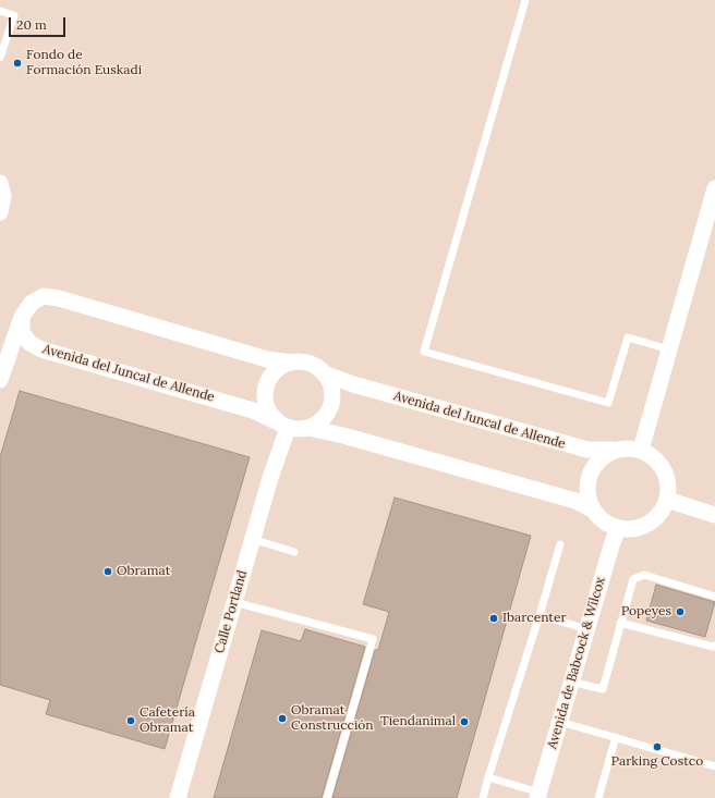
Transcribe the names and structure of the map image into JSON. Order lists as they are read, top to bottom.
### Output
{
  "streets": {
    "street": ["Avenida del Juncal de Allende", "Calle Portland", "Avenida de Babcock & Wilcox"]
  },
  "crossings": [
    ["Avenida del Juncal de Allende", "Calle Portland"],
    ["Avenida del Juncal de Allende", "Avenida de Babcock & Wilcox"]
  ],
  "places": [
    "Fondo de Formación Euskadi",
    "Obramat",
    "Popeyes",
    "Ibarcenter",
    "Obramat Construcción",
    "Cafetería Obramat",
    "Tiendanimal",
    "Parking Costco"
  ],
  "scale_bar": "20 m"
}
